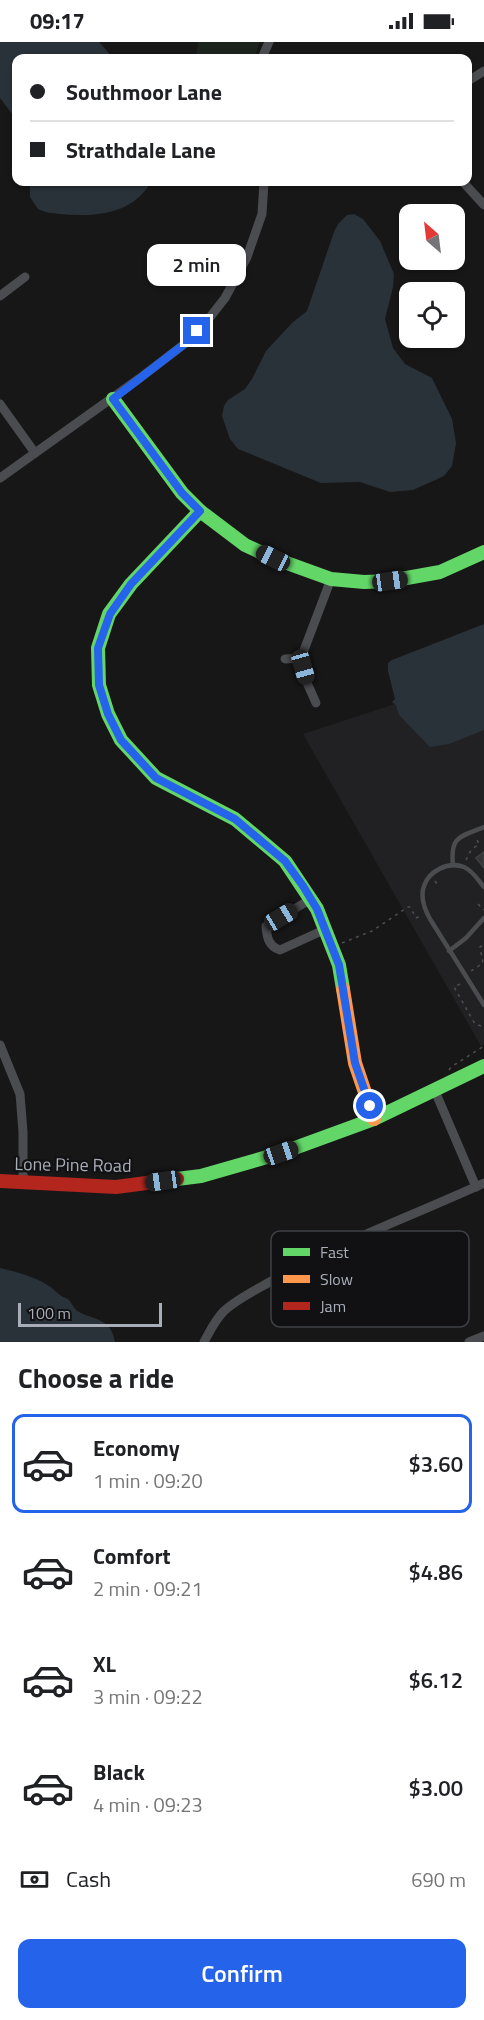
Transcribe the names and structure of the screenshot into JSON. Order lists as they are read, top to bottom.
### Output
{
  "streets": {
    "street": ["Lone Pine Road"]
  },
  "legend": ["Fast", "Slow", "Jam"],
  "scale_bar": "100 m",
  "north": "top left",
  "page": {
    "status": "09:17",
    "banner": ["Southmoor Lane", "Strathdale Lane"],
    "bubble": "2 min",
    "scale": "100 m",
    "heading": "Choose a ride",
    "list": [
      {
        "name": "Economy",
        "note": "1 min · 09:20",
        "value": "$3.60"
      },
      {
        "name": "Comfort",
        "note": "2 min · 09:21",
        "value": "$4.86"
      },
      {
        "name": "XL",
        "note": "3 min · 09:22",
        "value": "$6.12"
      },
      {
        "name": "Black",
        "note": "4 min · 09:23",
        "value": "$3.00"
      }
    ],
    "pay": ["Cash", "690 m"],
    "buttons": "Confirm"
  }
}
